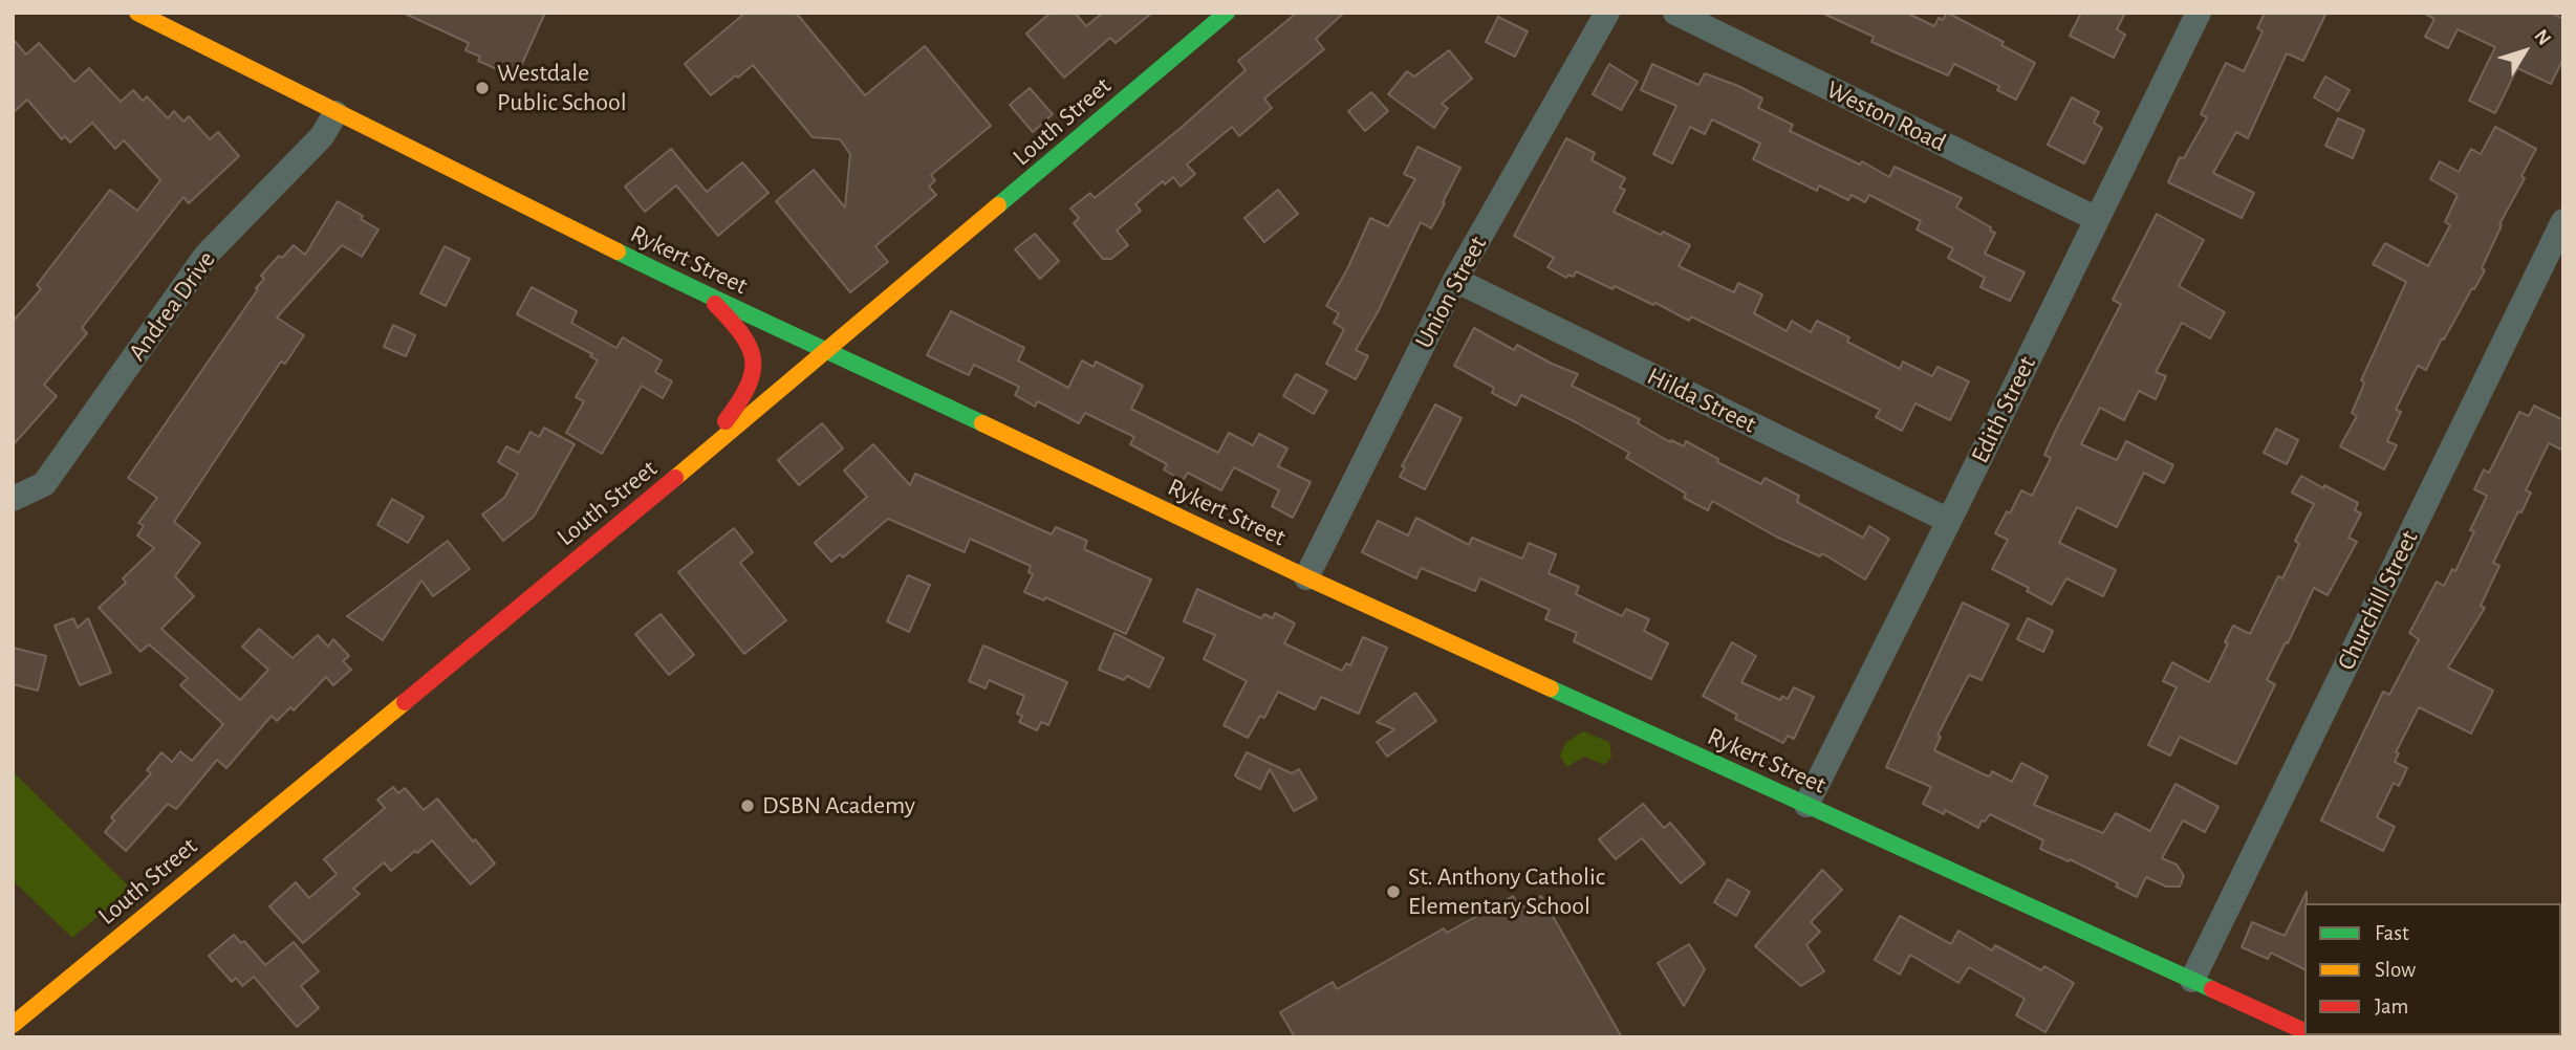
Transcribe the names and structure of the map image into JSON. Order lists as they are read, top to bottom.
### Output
{
  "streets": {
    "street": [
      "Weston Road",
      "Louth Street",
      "Rykert Street",
      "Union Street",
      "Andrea Drive",
      "Hilda Street",
      "Edith Street",
      "Churchill Street"
    ]
  },
  "crossings": [
    ["Weston Road", "Edith Street"],
    ["Louth Street", "Rykert Street"],
    ["Rykert Street", "Union Street"],
    ["Rykert Street", "Andrea Drive"],
    ["Rykert Street", "Edith Street"],
    ["Rykert Street", "Churchill Street"],
    ["Union Street", "Hilda Street"],
    ["Hilda Street", "Edith Street"]
  ],
  "places": ["Westdale Public School", "DSBN Academy", "St. Anthony Catholic Elementary School"],
  "legend": ["Fast", "Slow", "Jam"],
  "north": "top right"
}
